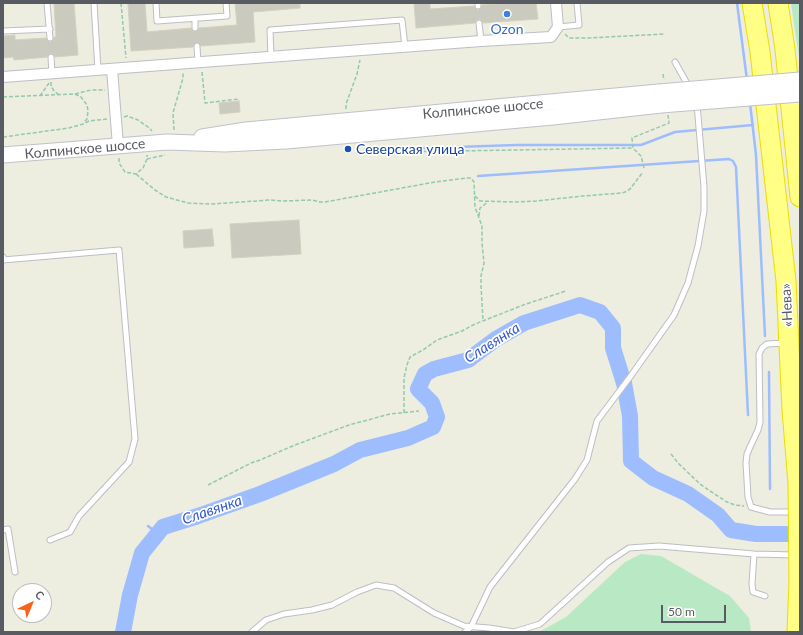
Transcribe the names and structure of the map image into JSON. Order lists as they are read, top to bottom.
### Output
{
  "streets": {
    "highway": ["«Нева»"],
    "main road": ["Колпинское шоссе"]
  },
  "water": ["Славянка"],
  "places": ["Ozon", "Северская улица"],
  "scale_bar": "50 m",
  "north": "top right"
}
